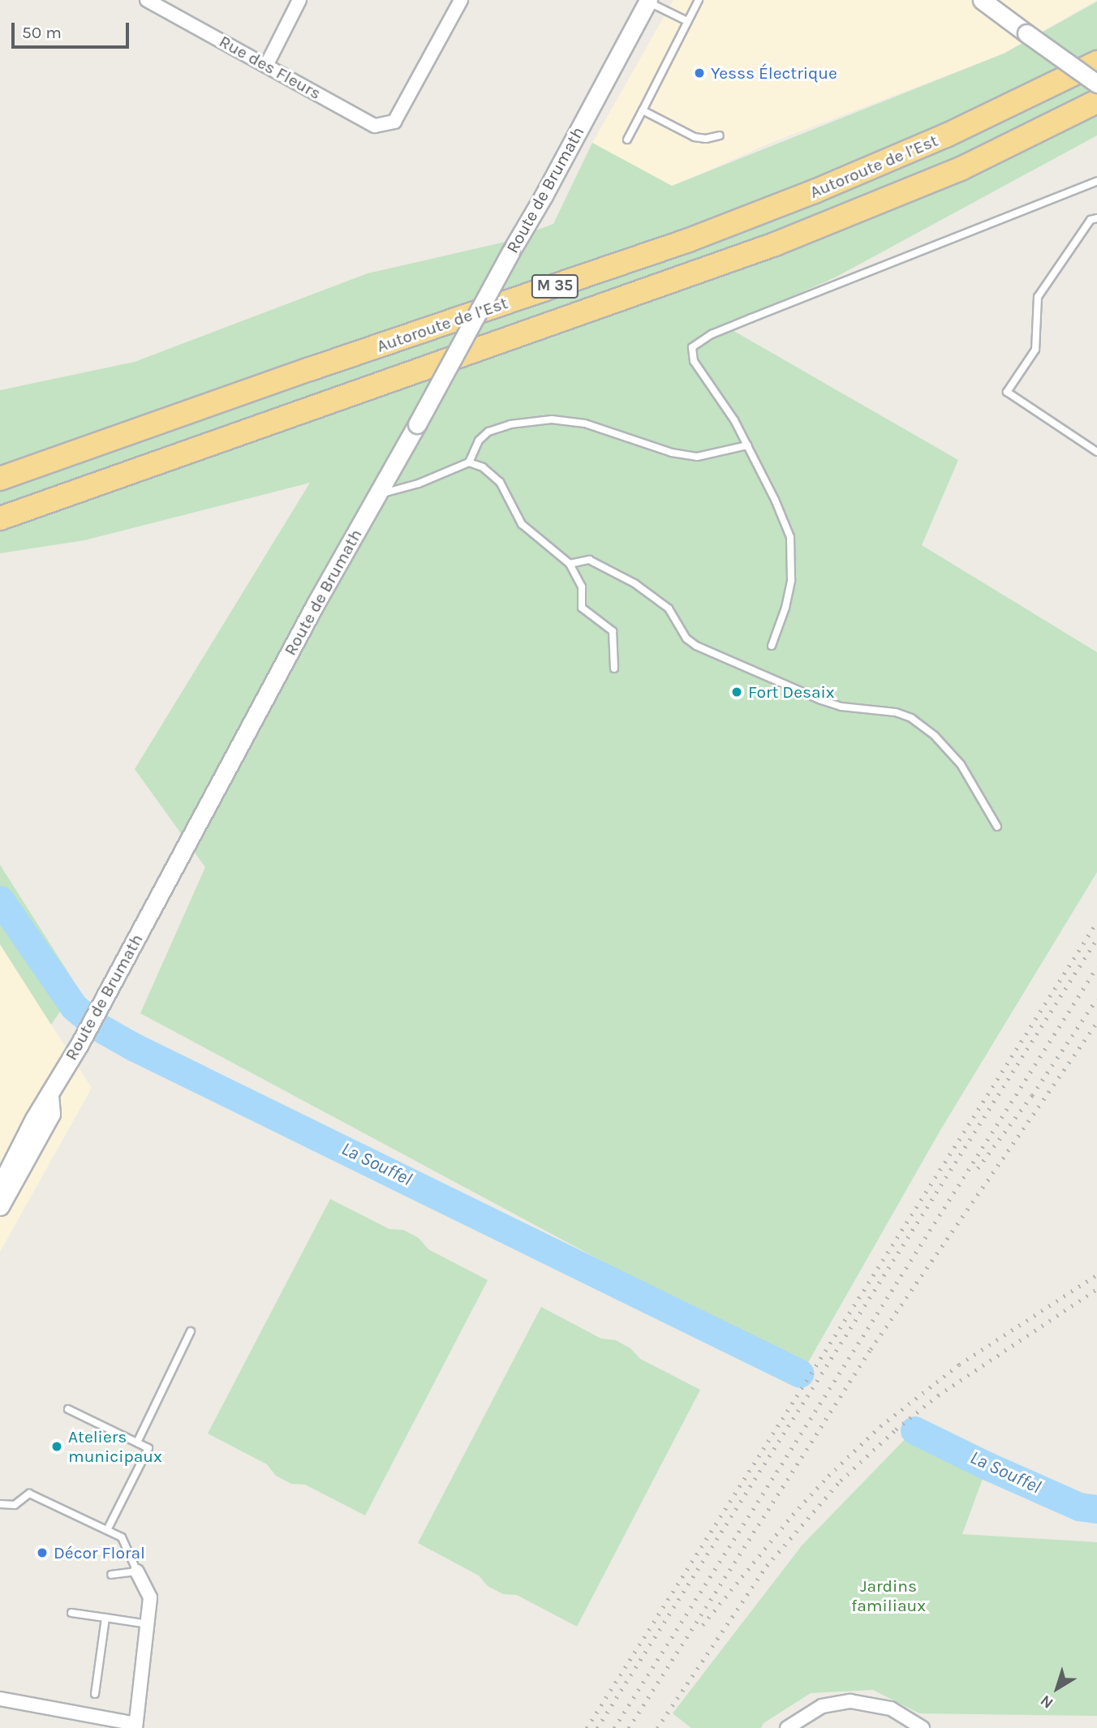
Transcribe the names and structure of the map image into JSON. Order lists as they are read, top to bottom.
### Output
{
  "streets": {
    "highway": ["Autoroute de l’Est", "M 35"],
    "main road": ["Route de Brumath"],
    "street": ["Rue des Fleurs"]
  },
  "water": ["La Souffel"],
  "parks": ["Jardins familiaux"],
  "places": [
    "Yesss Électrique",
    "Fort Desaix",
    "Ateliers municipaux",
    "Décor Floral"
  ],
  "scale_bar": "50 m",
  "north": "bottom left"
}
